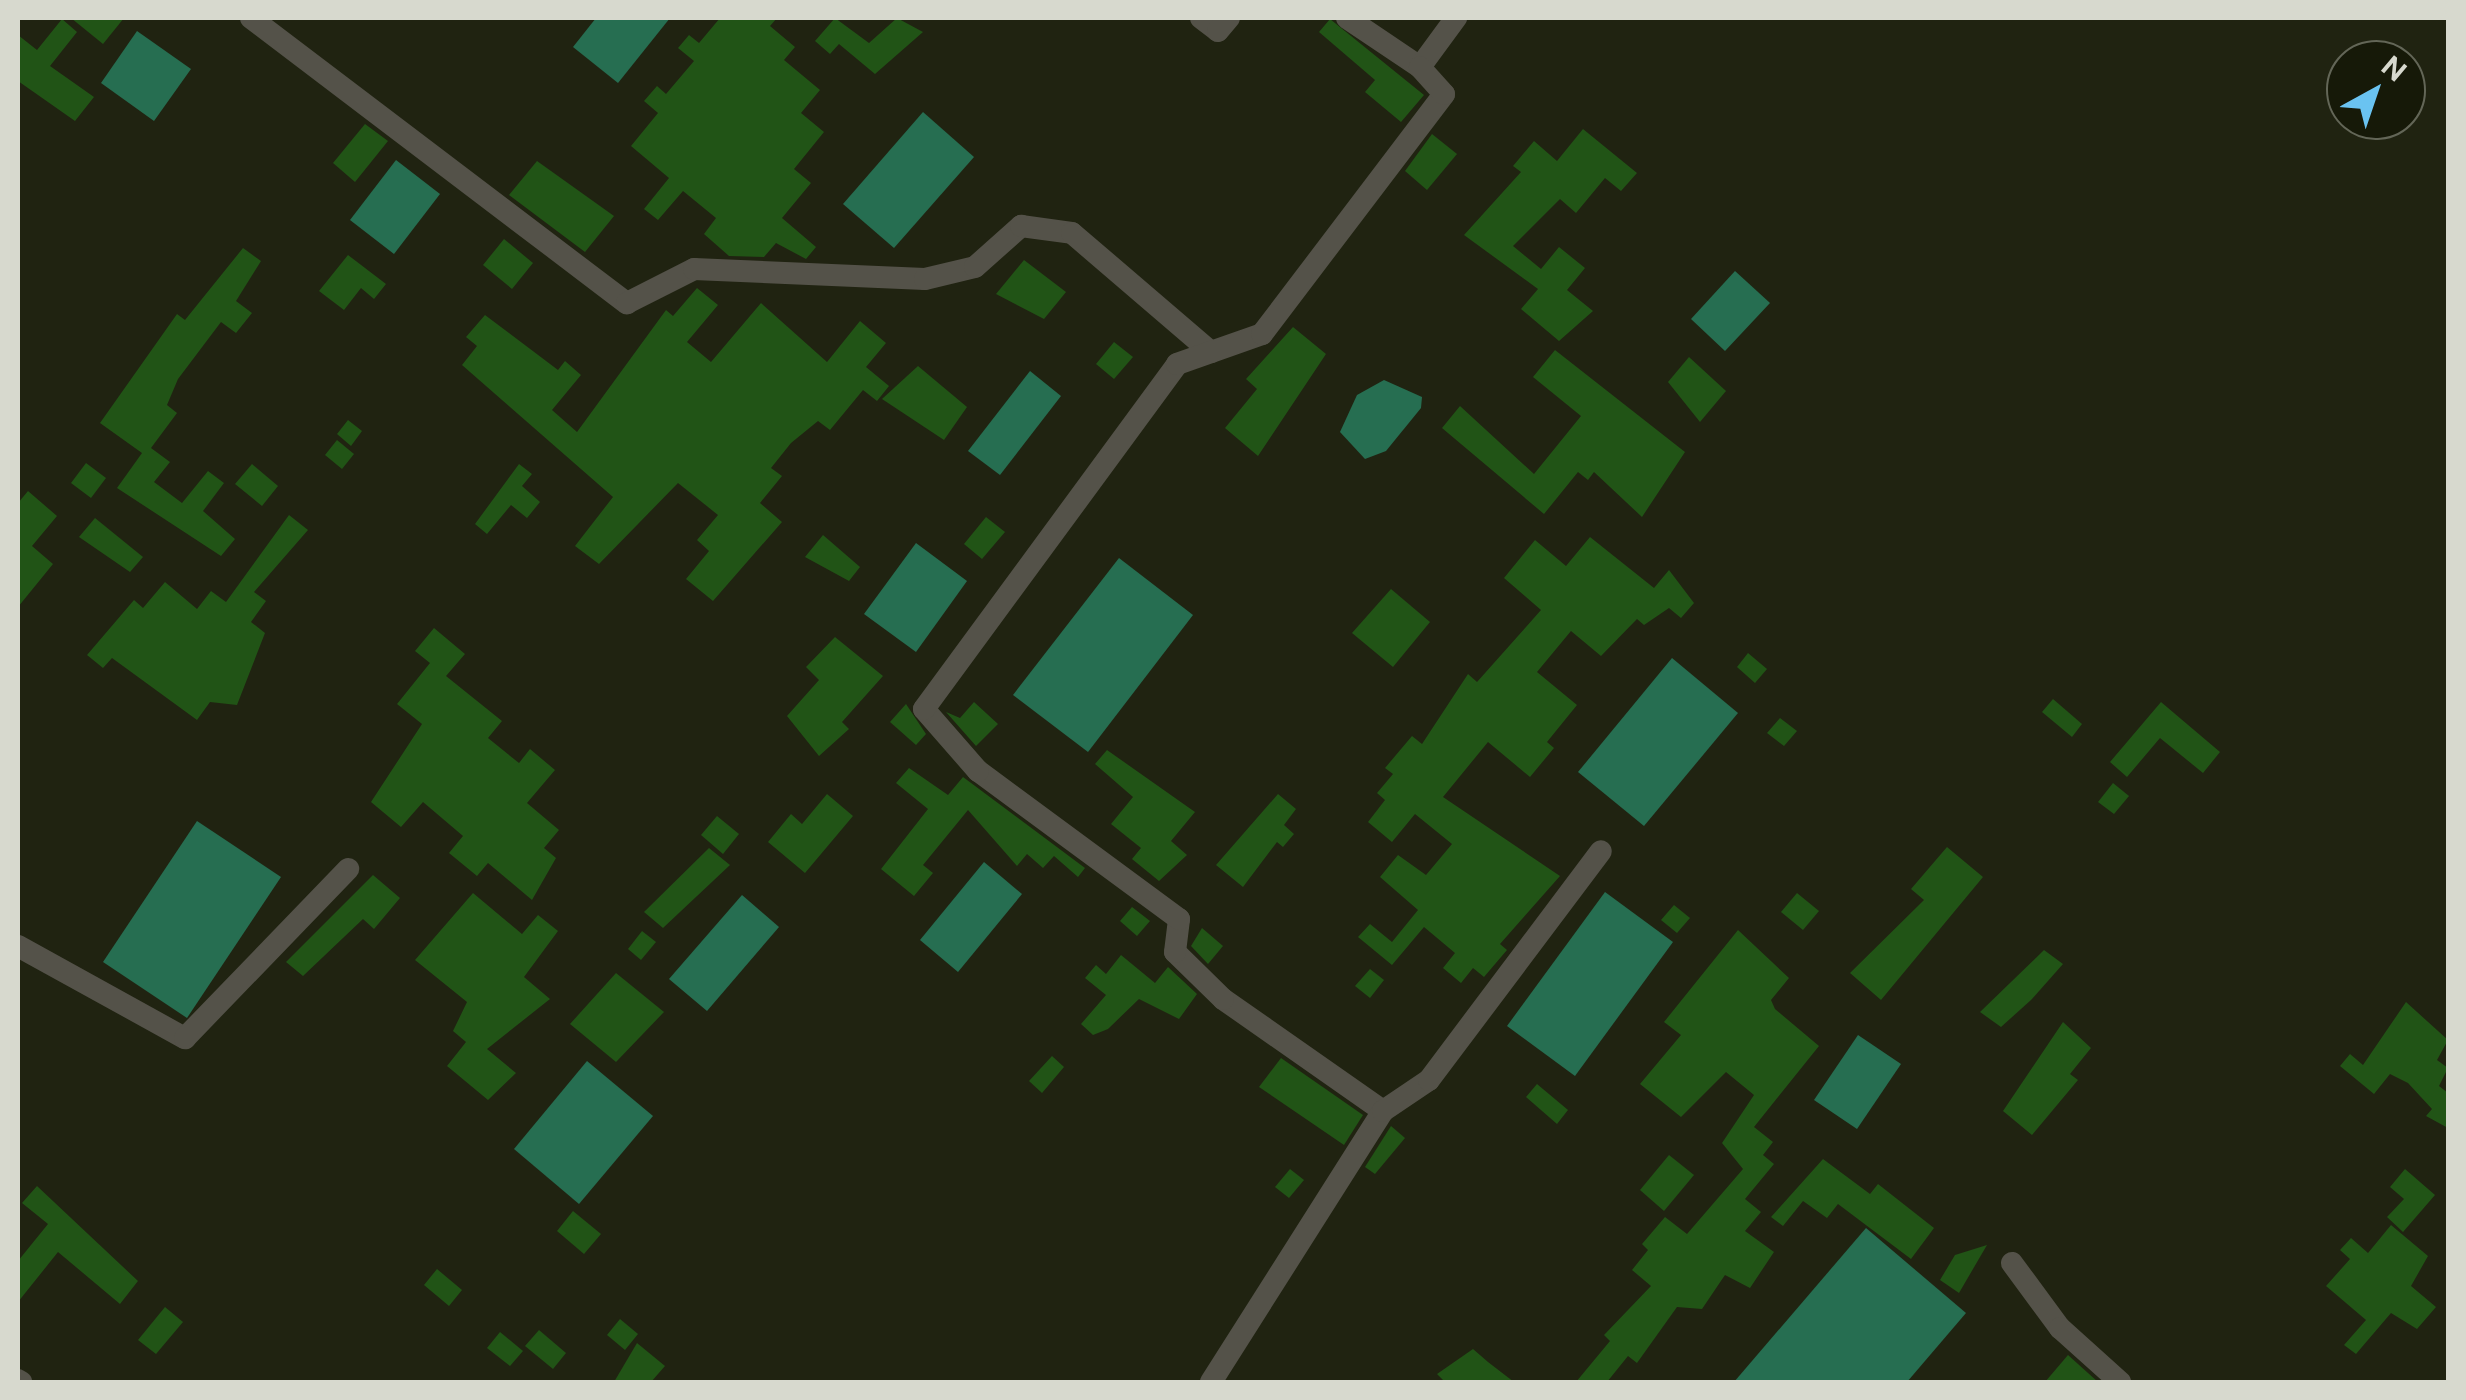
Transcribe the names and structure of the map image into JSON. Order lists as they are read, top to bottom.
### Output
{
  "north": "top right"
}
